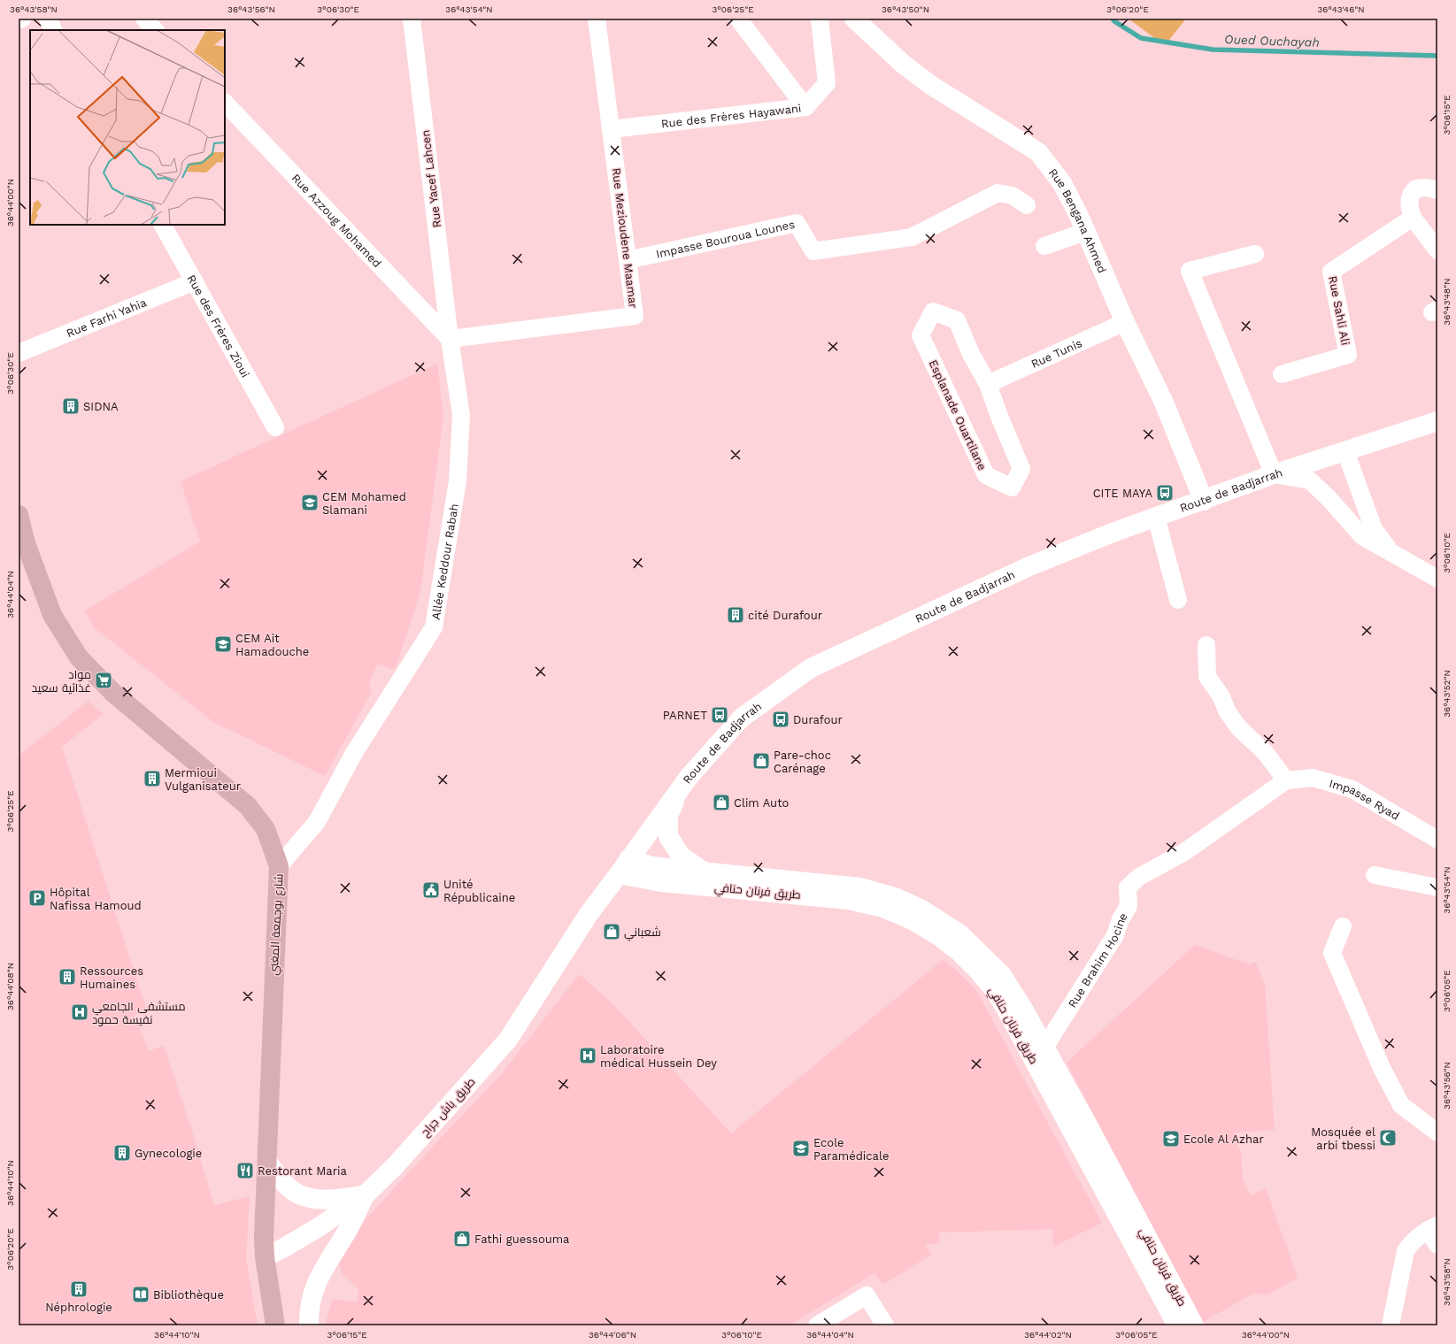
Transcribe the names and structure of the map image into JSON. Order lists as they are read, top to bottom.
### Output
{
  "streets": {
    "main road": [
      "Rue Bengana Ahmed",
      "Route de Badjarrah",
      "طريق فرنان حنافي",
      "شارع بوجمعة المغني",
      "طريق باش جراح"
    ],
    "street": [
      "Rue des Frères Hayawani",
      "Rue Yacef Lahcen",
      "Rue Azzoug Mohamed",
      "Rue Mezioudene Maamar",
      "Impasse Bouroua Lounes",
      "Rue Sahli Ali",
      "Rue Farhi Yahia",
      "Rue des Frères Zioui",
      "Rue Tunis",
      "Esplanade Ouartilane",
      "Allée Keddour Rabah",
      "Impasse Ryad",
      "Rue Brahim Hocine"
    ]
  },
  "crossings": [
    ["Rue des Frères Hayawani", "Rue Mezioudene Maamar"],
    ["Rue Yacef Lahcen", "Rue Azzoug Mohamed"],
    ["Rue Yacef Lahcen", "Rue Mezioudene Maamar"],
    ["Rue Yacef Lahcen", "Allée Keddour Rabah"],
    ["Rue Azzoug Mohamed", "Rue Mezioudene Maamar"],
    ["Rue Azzoug Mohamed", "Allée Keddour Rabah"],
    ["Rue Bengana Ahmed", "Rue Tunis"],
    ["Rue Bengana Ahmed", "Route de Badjarrah"],
    ["Rue Mezioudene Maamar", "Impasse Bouroua Lounes"],
    ["Rue Mezioudene Maamar", "Allée Keddour Rabah"],
    ["Rue Farhi Yahia", "Rue des Frères Zioui"],
    ["Rue Tunis", "Esplanade Ouartilane"],
    ["Route de Badjarrah", "طريق فرنان حنافي"],
    ["Route de Badjarrah", "طريق باش جراح"],
    ["Allée Keddour Rabah", "شارع بوجمعة المغني"],
    ["Impasse Ryad", "Rue Brahim Hocine"],
    ["طريق فرنان حنافي", "Rue Brahim Hocine"],
    ["شارع بوجمعة المغني", "طريق باش جراح"]
  ],
  "water": ["Oued Ouchayah"],
  "places": {
    "building": [
      "SIDNA",
      "cité Durafour",
      "Mermioui Vulganisateur",
      "Ressources Humaines",
      "Gynecologie",
      "Néphrologie"
    ],
    "bus stop": ["CITE MAYA", "PARNET", "Durafour"],
    "school or university": [
      "CEM Mohamed Slamani",
      "CEM Ait Hamadouche",
      "Ecole Al Azhar",
      "Ecole Paramédicale"
    ],
    "supermarket": ["مواد غذائية سعيد"],
    "shop": [
      "Pare-choc Carénage",
      "Clim Auto",
      "شعباني",
      "Fathi guessouma"
    ],
    "public building": ["Unité Républicaine"],
    "parking": ["Hôpital Nafissa Hamoud"],
    "hospital": ["مستشفى الجامعي نفيسة حمود", "Laboratoire médical Hussein Dey"],
    "mosque": ["Mosquée el arbi tbessi"],
    "restaurant": ["Restorant Maria"],
    "library": ["Bibliothèque"]
  },
  "coordinates": [
    "36°43'58\"N",
    "36°43'56\"N",
    "3°06'30\"E",
    "36°43'54\"N",
    "3°06'25\"E",
    "36°43'50\"N",
    "3°06'20\"E",
    "36°43'46\"N",
    "3°06'15\"E",
    "36°44'00\"N",
    "36°43'48\"N",
    "3°06'10\"E",
    "36°44'04\"N",
    "36°43'52\"N",
    "36°44'08\"N",
    "3°06'05\"E",
    "36°44'10\"N",
    "36°44'06\"N",
    "36°44'02\"N"
  ]
}
